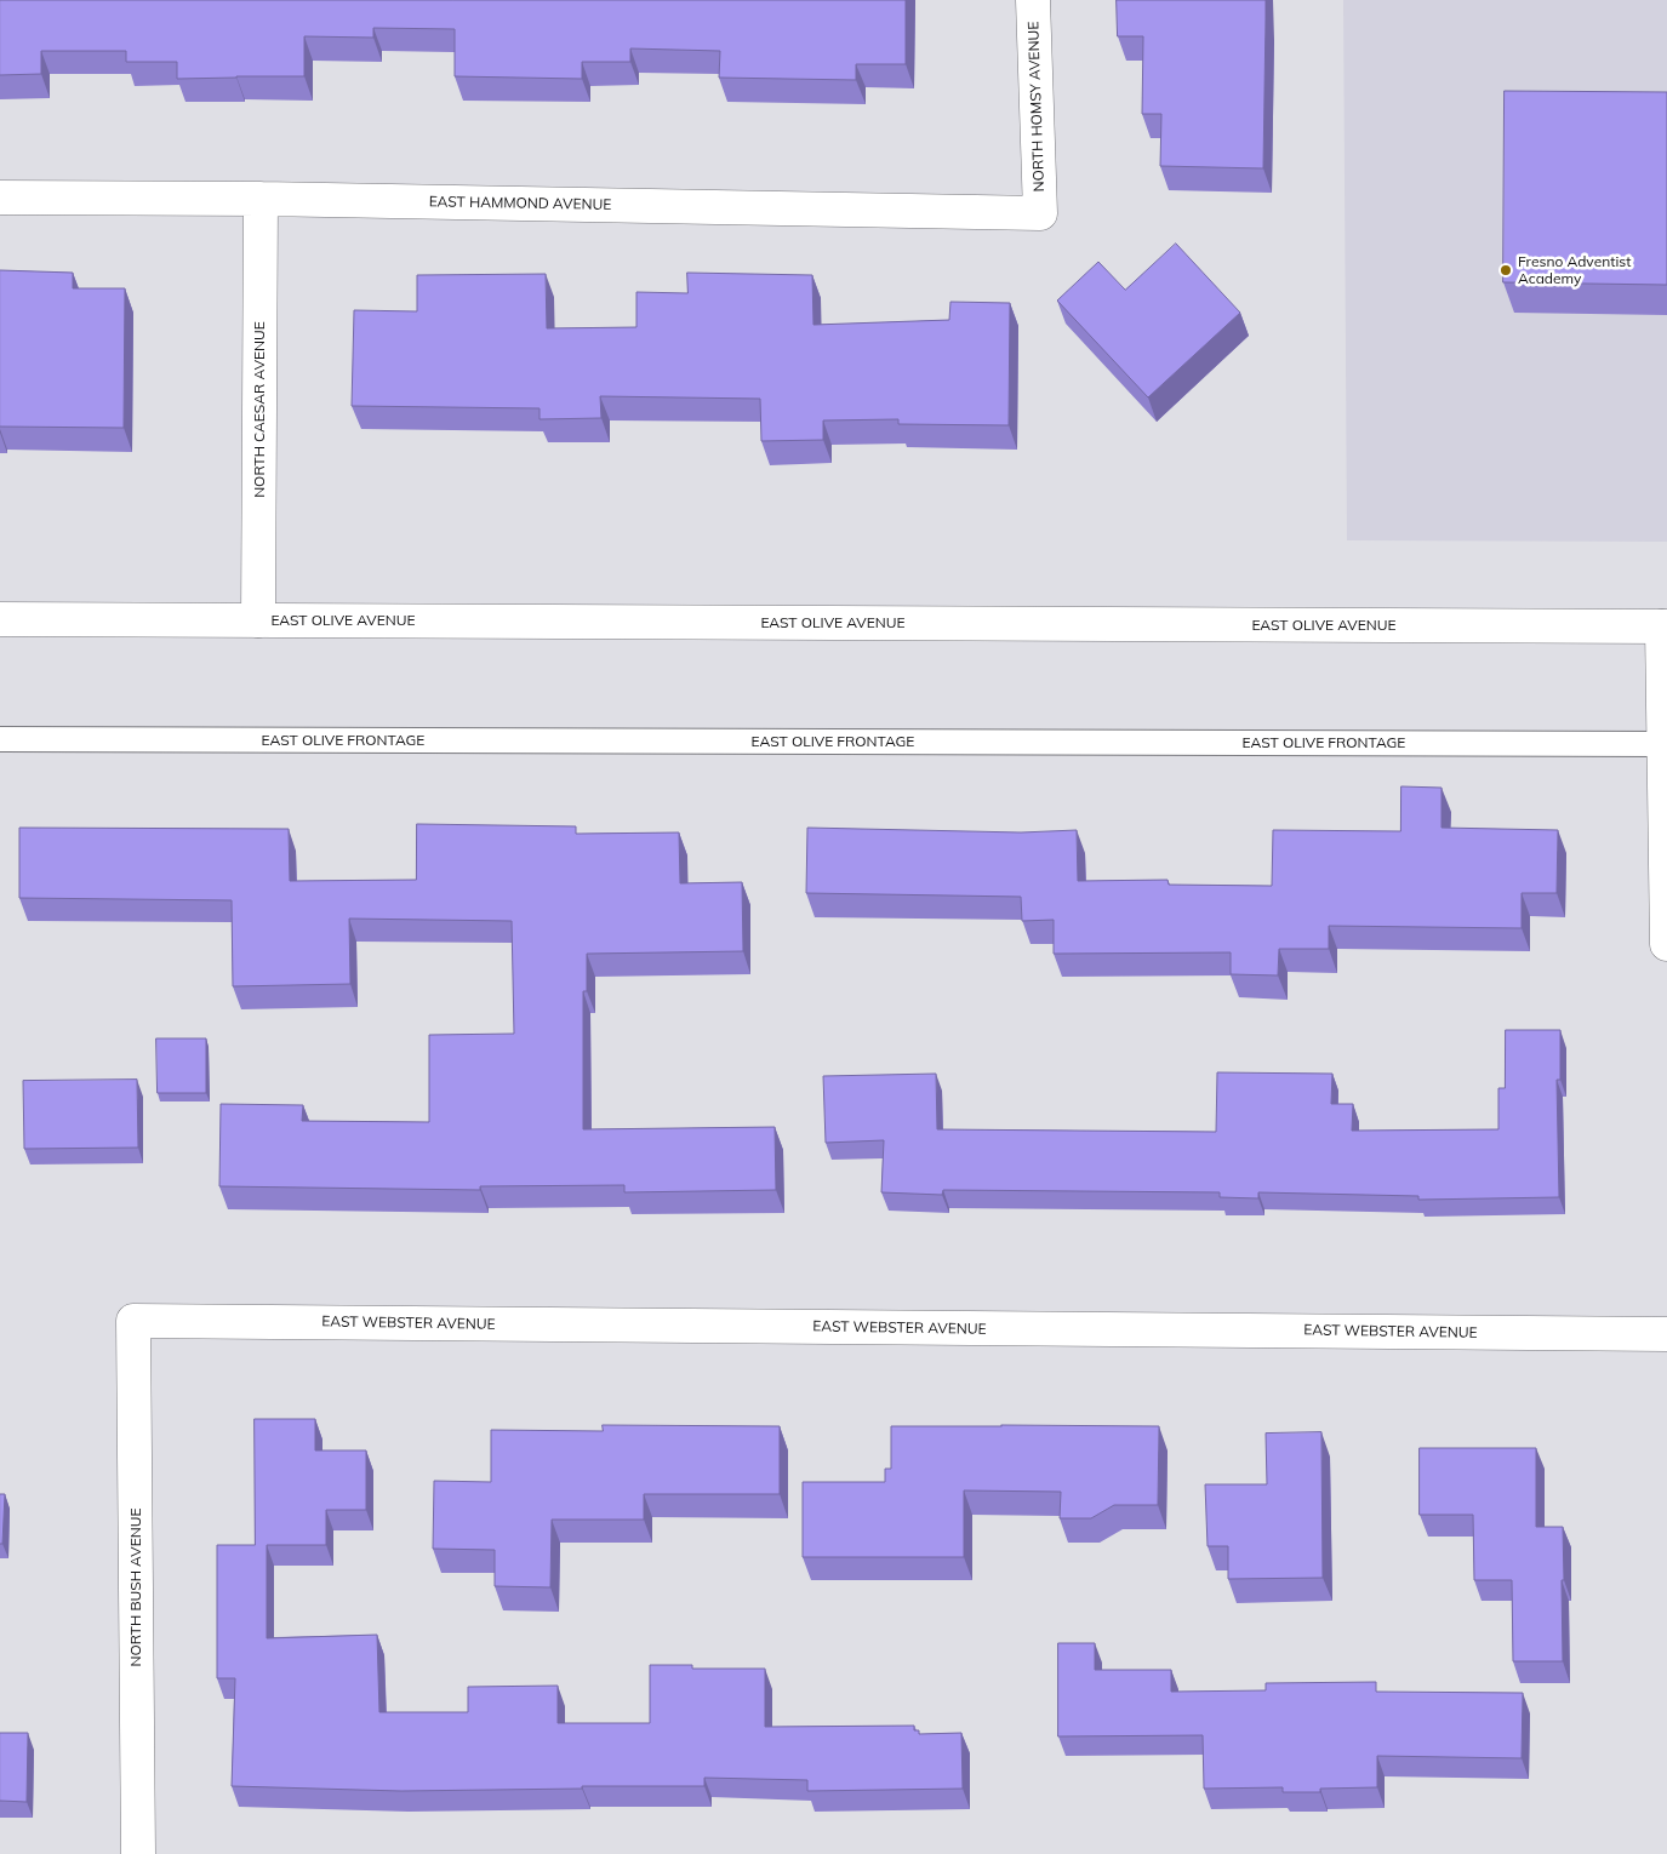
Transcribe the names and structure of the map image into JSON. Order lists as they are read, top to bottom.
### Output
{
  "streets": {
    "street": [
      "NORTH HOMSY AVENUE",
      "EAST HAMMOND AVENUE",
      "NORTH CAESAR AVENUE",
      "EAST OLIVE AVENUE",
      "EAST WEBSTER AVENUE",
      "NORTH BUSH AVENUE"
    ],
    "lane": ["EAST OLIVE FRONTAGE"]
  },
  "crossings": [
    ["NORTH HOMSY AVENUE", "EAST HAMMOND AVENUE"],
    ["EAST HAMMOND AVENUE", "NORTH CAESAR AVENUE"],
    ["NORTH CAESAR AVENUE", "EAST OLIVE AVENUE"],
    ["EAST WEBSTER AVENUE", "NORTH BUSH AVENUE"]
  ],
  "places": ["Fresno Adventist Academy"]
}
